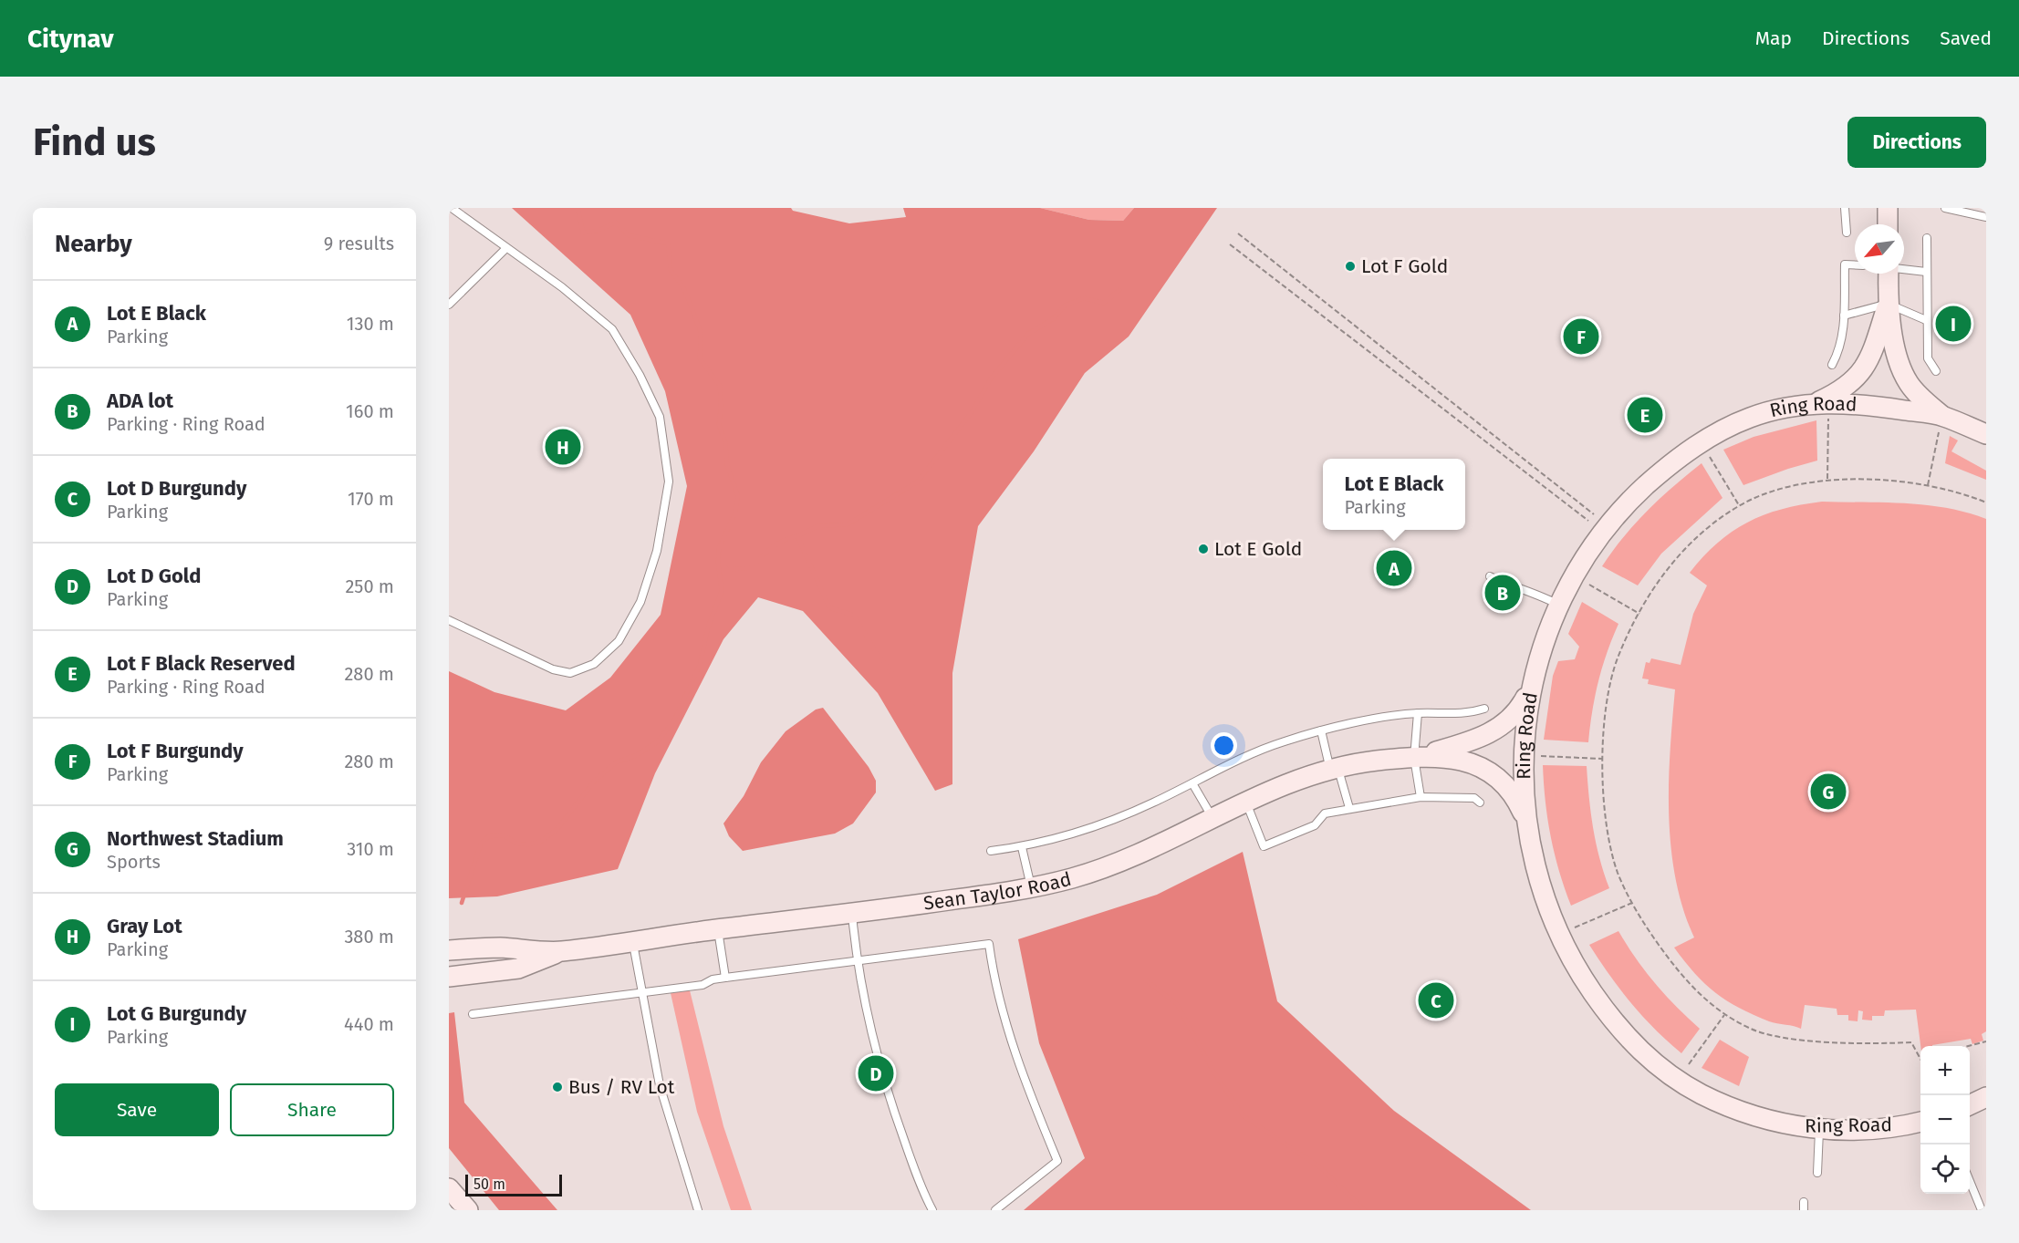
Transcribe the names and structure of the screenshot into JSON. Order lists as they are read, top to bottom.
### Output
{
  "streets": {
    "main road": ["Ring Road", "Sean Taylor Road"]
  },
  "crossings": [
    ["Ring Road", "Sean Taylor Road"]
  ],
  "places": ["Lot F Gold", "Lot E Gold", "Bus / RV Lot"],
  "scale_bar": "50 m",
  "north": "bottom left",
  "page": {
    "header": "Citynav",
    "nav": ["Map", "Directions", "Saved"],
    "buttons": [
      "Directions",
      ["Save", "Share"]
    ],
    "title": "Find us",
    "heading": ["Nearby", "9 results"],
    "list": [
      {
        "mark": "A",
        "name": "Lot E Black",
        "note": "Parking",
        "value": "130 m"
      },
      {
        "mark": "B",
        "name": "ADA lot",
        "note": "Parking · Ring Road",
        "value": "160 m"
      },
      {
        "mark": "C",
        "name": "Lot D Burgundy",
        "note": "Parking",
        "value": "170 m"
      },
      {
        "mark": "D",
        "name": "Lot D Gold",
        "note": "Parking",
        "value": "250 m"
      },
      {
        "mark": "E",
        "name": "Lot F Black Reserved",
        "note": "Parking · Ring Road",
        "value": "280 m"
      },
      {
        "mark": "F",
        "name": "Lot F Burgundy",
        "note": "Parking",
        "value": "280 m"
      },
      {
        "mark": "G",
        "name": "Northwest Stadium",
        "note": "Sports",
        "value": "310 m"
      },
      {
        "mark": "H",
        "name": "Gray Lot",
        "note": "Parking",
        "value": "380 m"
      },
      {
        "mark": "I",
        "name": "Lot G Burgundy",
        "note": "Parking",
        "value": "440 m"
      }
    ],
    "pins": [
      "I",
      "F",
      "E",
      "H",
      "A",
      "B",
      "G",
      "C",
      "D"
    ],
    "popup": ["Lot E Black", "Parking"],
    "map_buttons": ["+", "−"],
    "scale": "50 m"
  }
}
